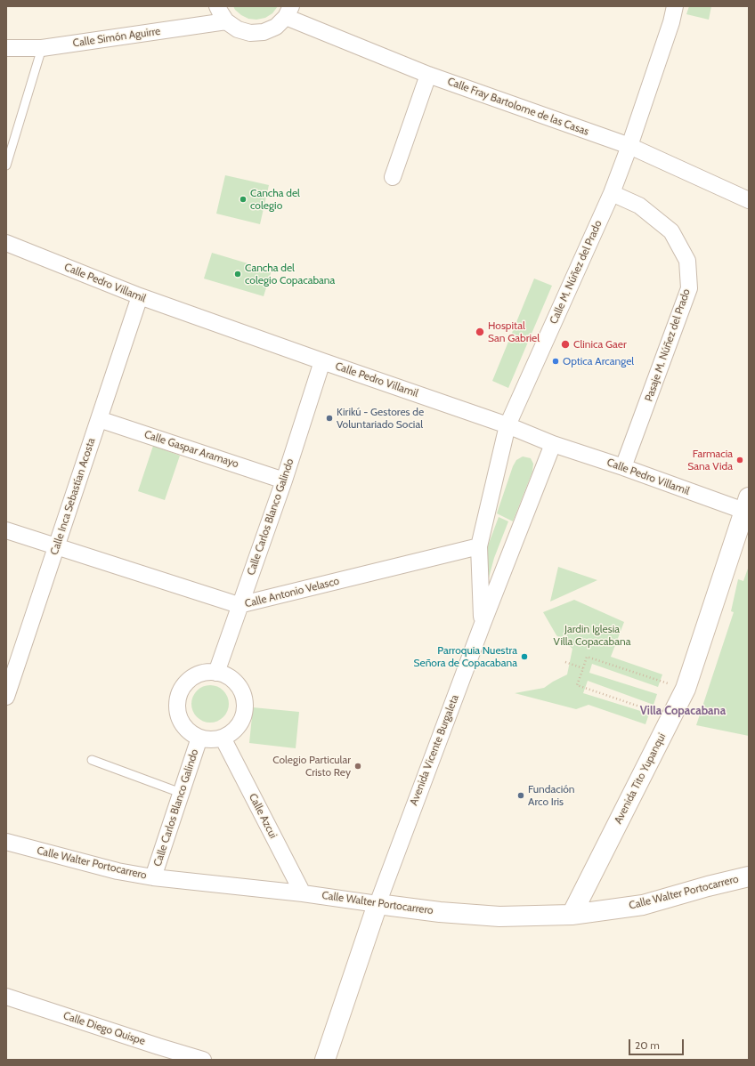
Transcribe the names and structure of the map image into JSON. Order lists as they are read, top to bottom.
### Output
{
  "streets": {
    "main road": ["Avenida Vicente Burgaleta", "Avenida Tito Yupanqui", "Calle Walter Portocarrero"],
    "street": [
      "Calle Simón Aguirre",
      "Calle Fray Bartolome de las Casas",
      "Calle M. Núñez del Prado",
      "Calle Pedro Villamil",
      "Pasaje M. Núñez del Prado",
      "Calle Gaspar Aramayo",
      "Calle Inca Sebastían Acosta",
      "Calle Carlos Blanco Galindo",
      "Calle Antonio Velasco",
      "Calle Azcui",
      "Calle Diego Quispe"
    ]
  },
  "crossings": [
    ["Calle Fray Bartolome de las Casas", "Calle M. Núñez del Prado"],
    ["Calle M. Núñez del Prado", "Calle Pedro Villamil"],
    ["Calle M. Núñez del Prado", "Pasaje M. Núñez del Prado"],
    ["Calle M. Núñez del Prado", "Calle Antonio Velasco"],
    ["Calle M. Núñez del Prado", "Avenida Vicente Burgaleta"],
    ["Calle Pedro Villamil", "Pasaje M. Núñez del Prado"],
    ["Calle Pedro Villamil", "Calle Inca Sebastían Acosta"],
    ["Calle Pedro Villamil", "Calle Carlos Blanco Galindo"],
    ["Calle Pedro Villamil", "Avenida Vicente Burgaleta"],
    ["Calle Pedro Villamil", "Avenida Tito Yupanqui"],
    ["Calle Gaspar Aramayo", "Calle Inca Sebastían Acosta"],
    ["Calle Gaspar Aramayo", "Calle Carlos Blanco Galindo"],
    ["Calle Inca Sebastían Acosta", "Calle Antonio Velasco"],
    ["Calle Carlos Blanco Galindo", "Calle Antonio Velasco"],
    ["Calle Carlos Blanco Galindo", "Calle Azcui"],
    ["Calle Carlos Blanco Galindo", "Calle Walter Portocarrero"],
    ["Avenida Vicente Burgaleta", "Calle Walter Portocarrero"],
    ["Avenida Tito Yupanqui", "Calle Walter Portocarrero"],
    ["Calle Azcui", "Calle Walter Portocarrero"]
  ],
  "districts": ["Villa Copacabana"],
  "parks": ["Jardin Iglesia Villa Copacabana"],
  "places": [
    "Cancha del colegio",
    "Cancha del colegio Copacabana",
    "Hospital San Gabriel",
    "Clinica Gaer",
    "Optica Arcangel",
    "Kirikú - Gestores de Voluntariado Social",
    "Farmacia Sana Vida",
    "Parroquia Nuestra Señora de Copacabana",
    "Colegio Particular Cristo Rey",
    "Fundación Arco Iris"
  ],
  "scale_bar": "20 m"
}
